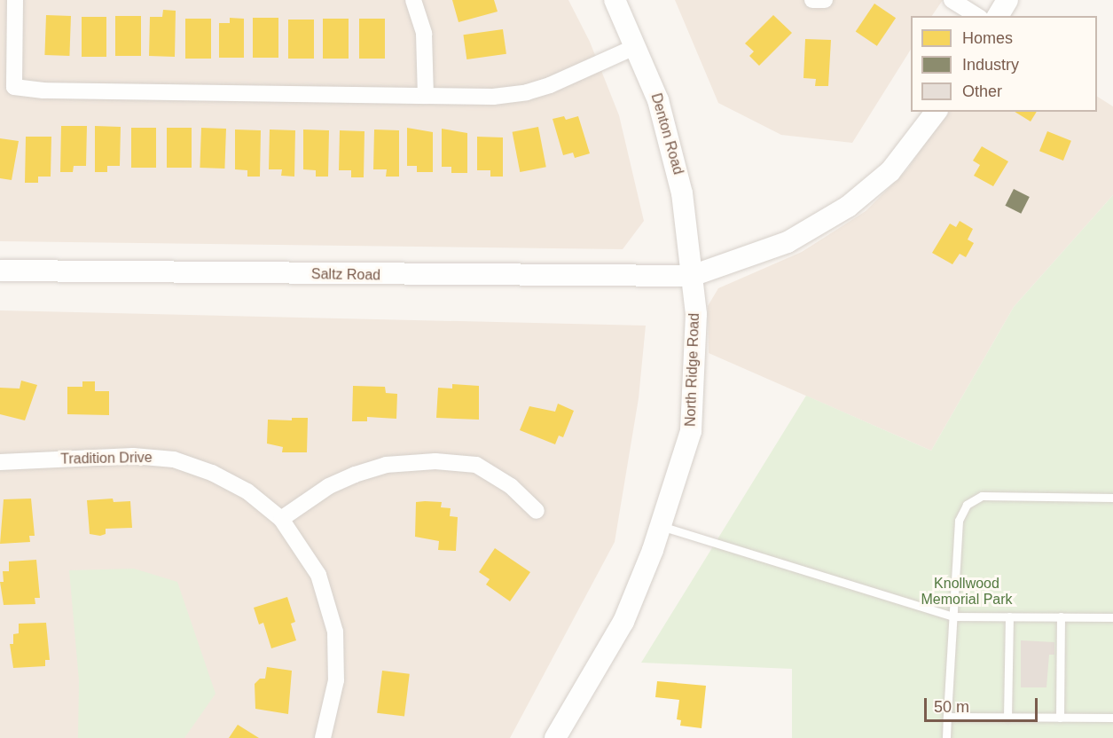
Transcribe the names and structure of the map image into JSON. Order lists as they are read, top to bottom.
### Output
{
  "streets": {
    "street": [
      "Denton Road",
      "Saltz Road",
      "North Ridge Road",
      "Tradition Drive"
    ]
  },
  "crossings": [
    ["Denton Road", "Saltz Road"],
    ["Denton Road", "North Ridge Road"],
    ["Saltz Road", "North Ridge Road"]
  ],
  "parks": ["Knollwood Memorial Park"],
  "legend": ["Homes", "Industry", "Other"],
  "scale_bar": "50 m"
}
